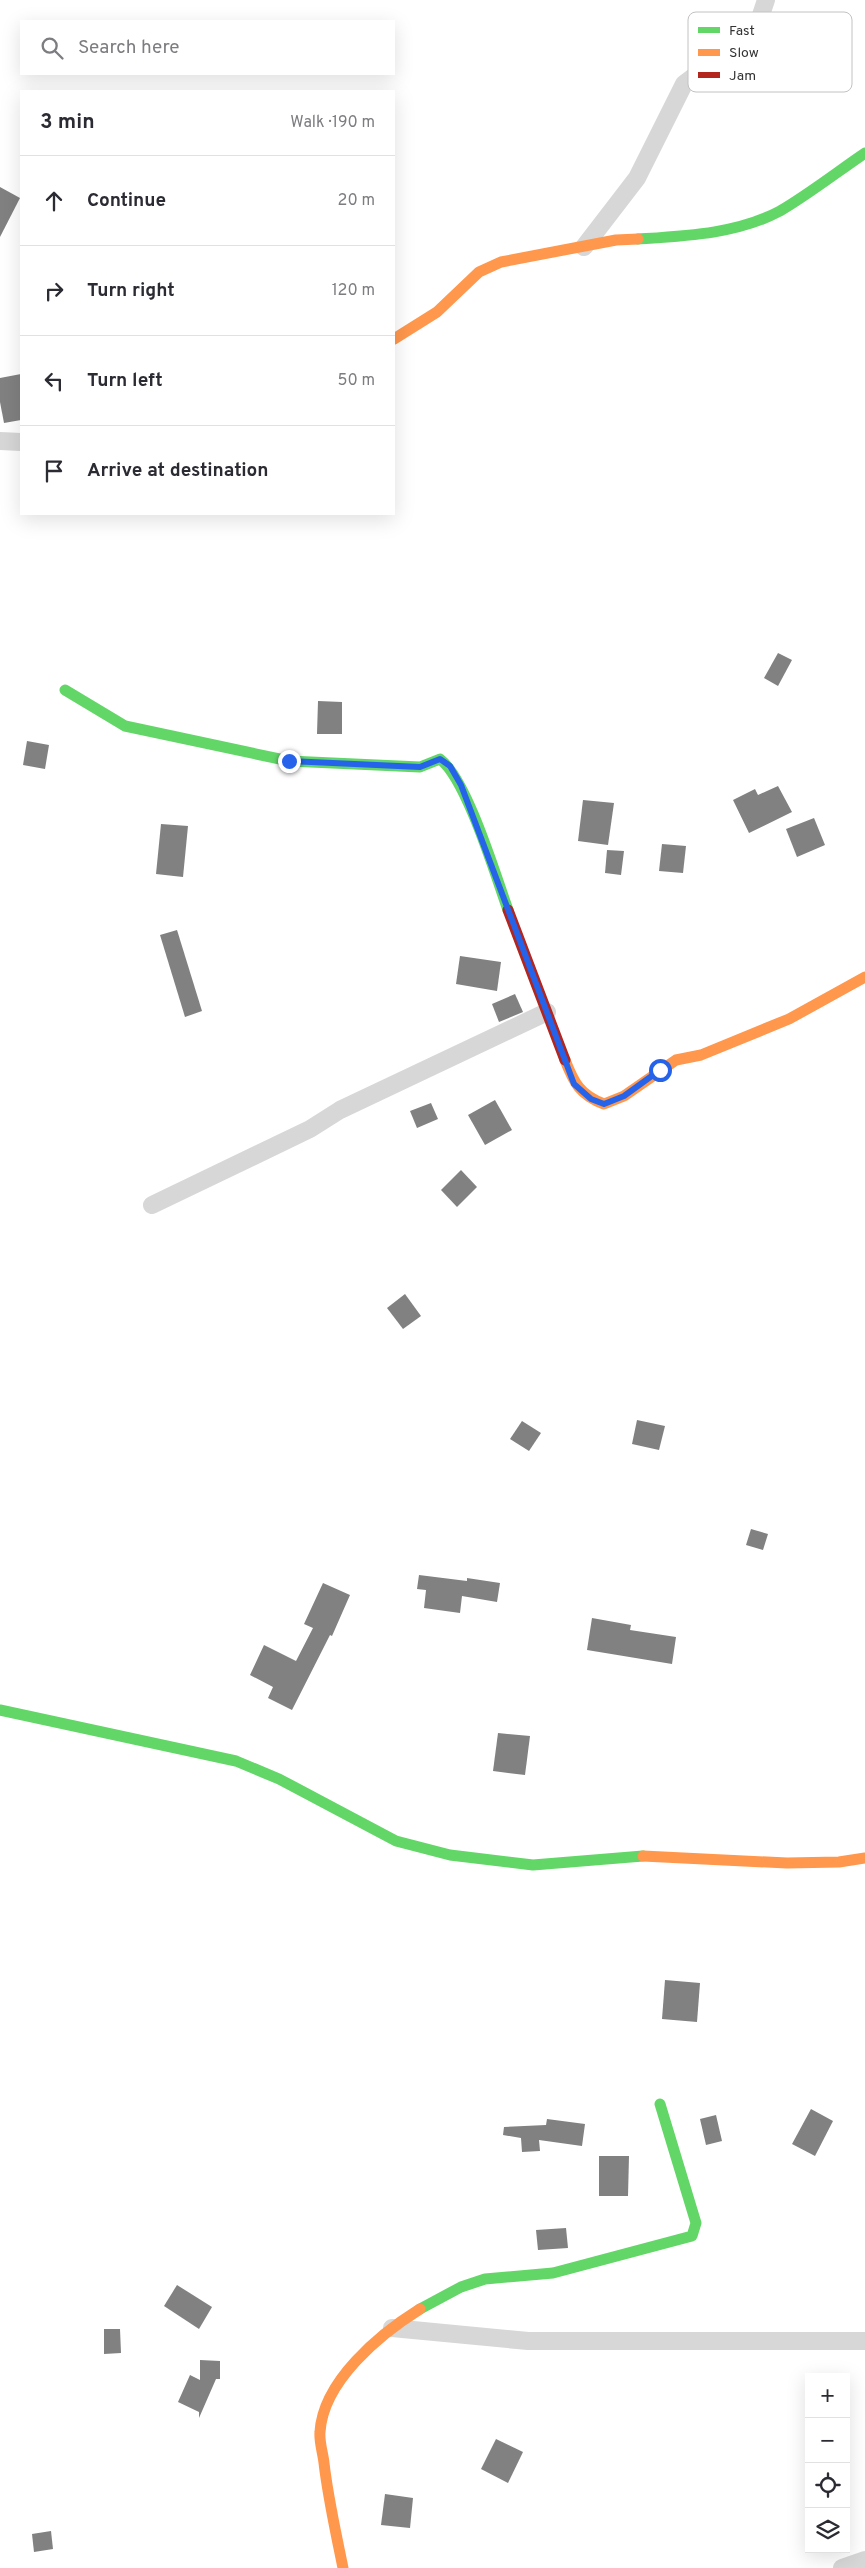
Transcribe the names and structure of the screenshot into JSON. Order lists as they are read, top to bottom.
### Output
{
  "legend": ["Fast", "Slow", "Jam"],
  "page": {
    "search": "Search here",
    "heading": ["3 min", "Walk · 190 m"],
    "list": [
      ["Continue", "20 m"],
      ["Turn right", "120 m"],
      ["Turn left", "50 m"],
      "Arrive at destination"
    ],
    "map_buttons": ["+", "−"]
  }
}
